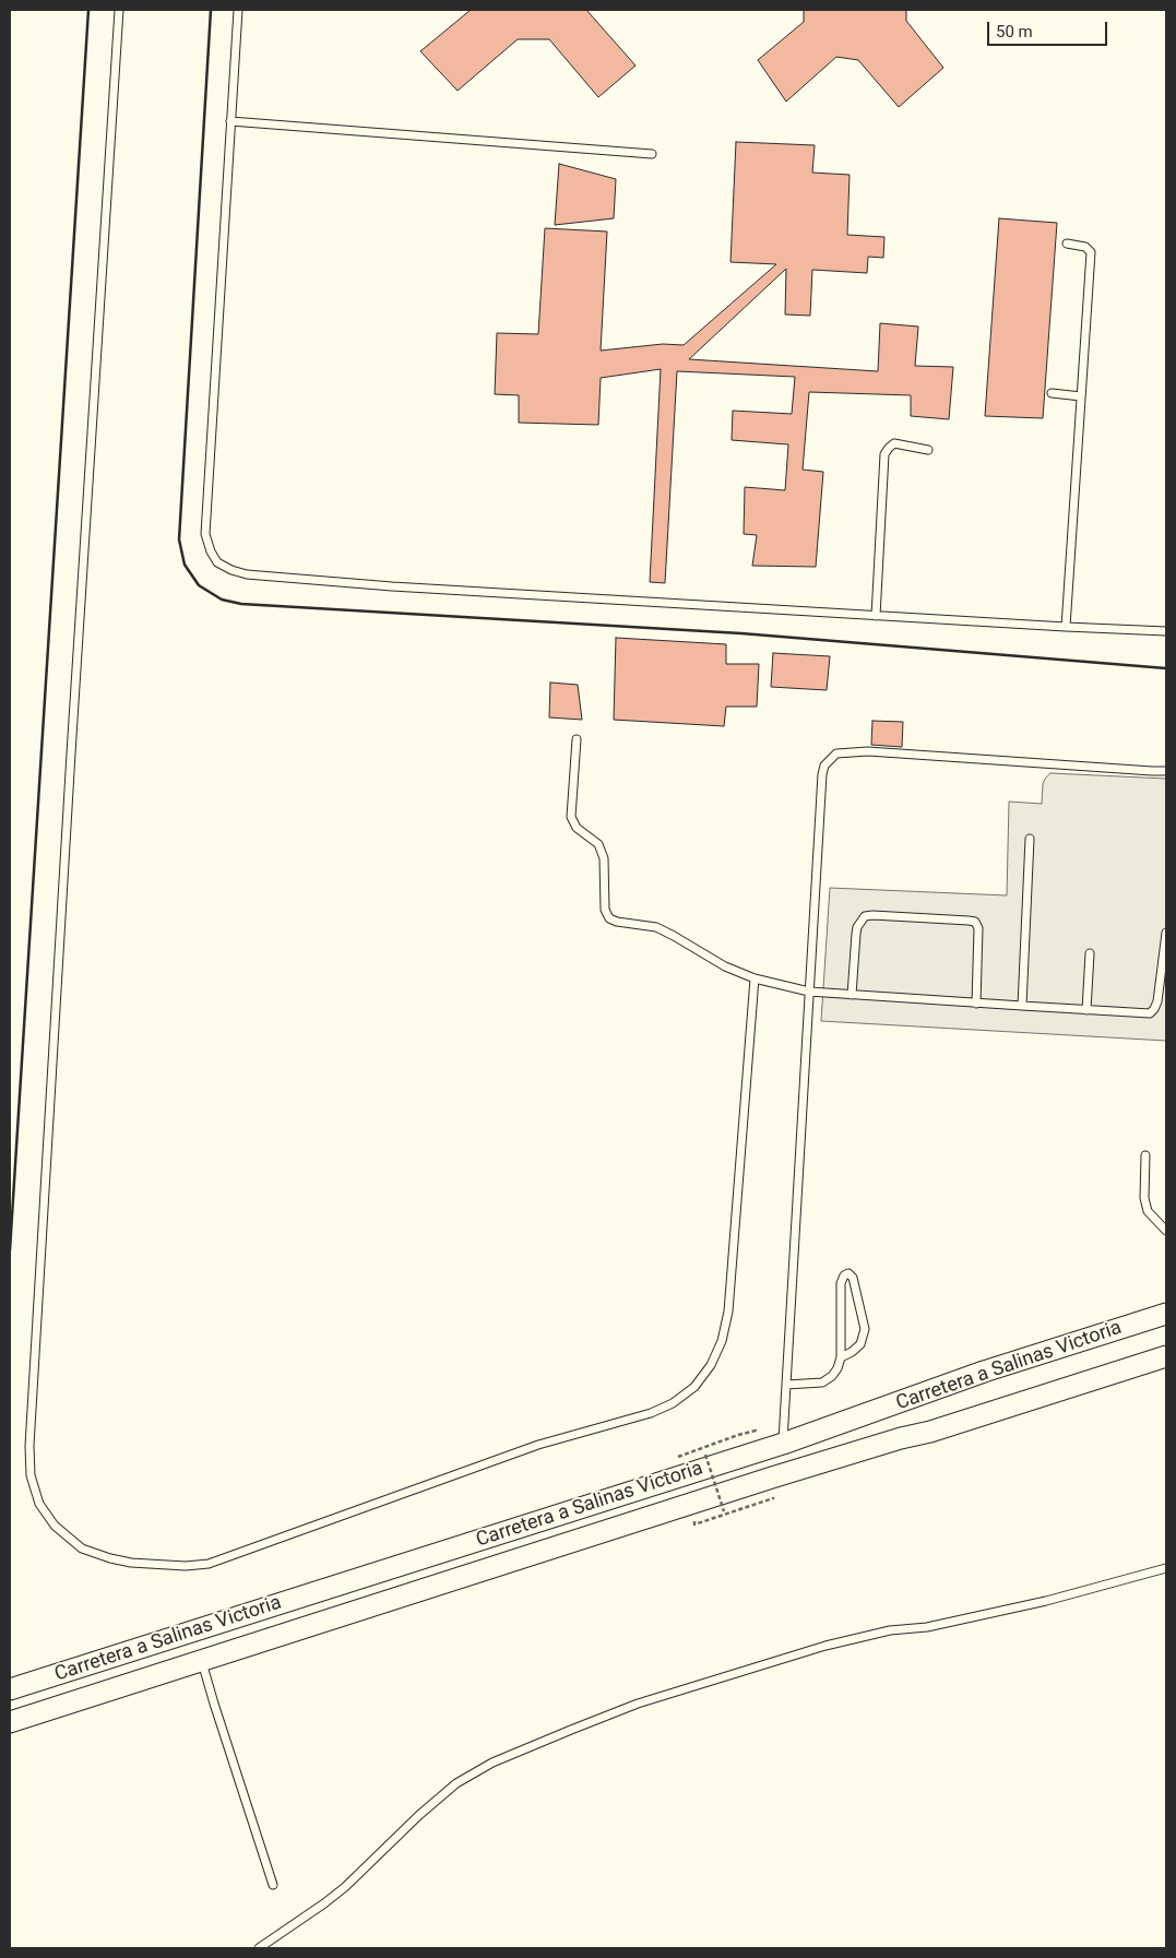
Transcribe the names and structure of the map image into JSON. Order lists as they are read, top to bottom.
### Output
{
  "streets": {
    "main road": ["Carretera a Salinas Victoria"]
  },
  "scale_bar": "50 m"
}
